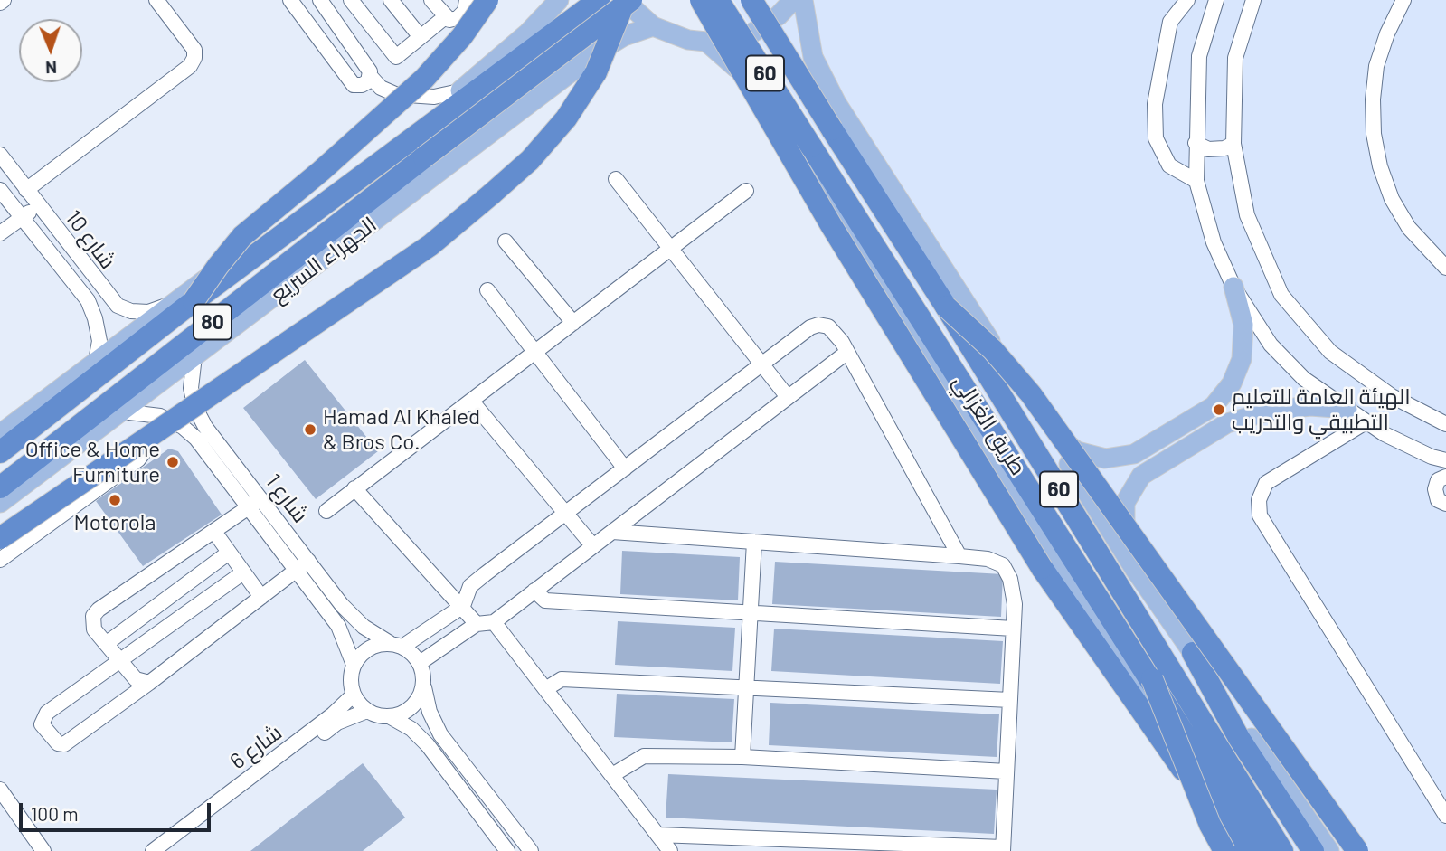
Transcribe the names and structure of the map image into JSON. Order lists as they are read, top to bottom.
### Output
{
  "streets": {
    "highway": [
      "60",
      "الجهراء السريع",
      "80",
      "طريق الغزالي"
    ],
    "street": ["شارع 10", "شارع 1", "شارع 6"]
  },
  "crossings": [
    ["الجهراء السريع", "شارع 1"],
    ["شارع 1", "شارع 6"]
  ],
  "places": [
    "الهيئة العامة للتعليم التطبيقي والتدريب",
    "Hamad Al Khaled & Bros Co.",
    "Office & Home Furniture",
    "Motorola"
  ],
  "scale_bar": "100 m",
  "north": "bottom"
}
